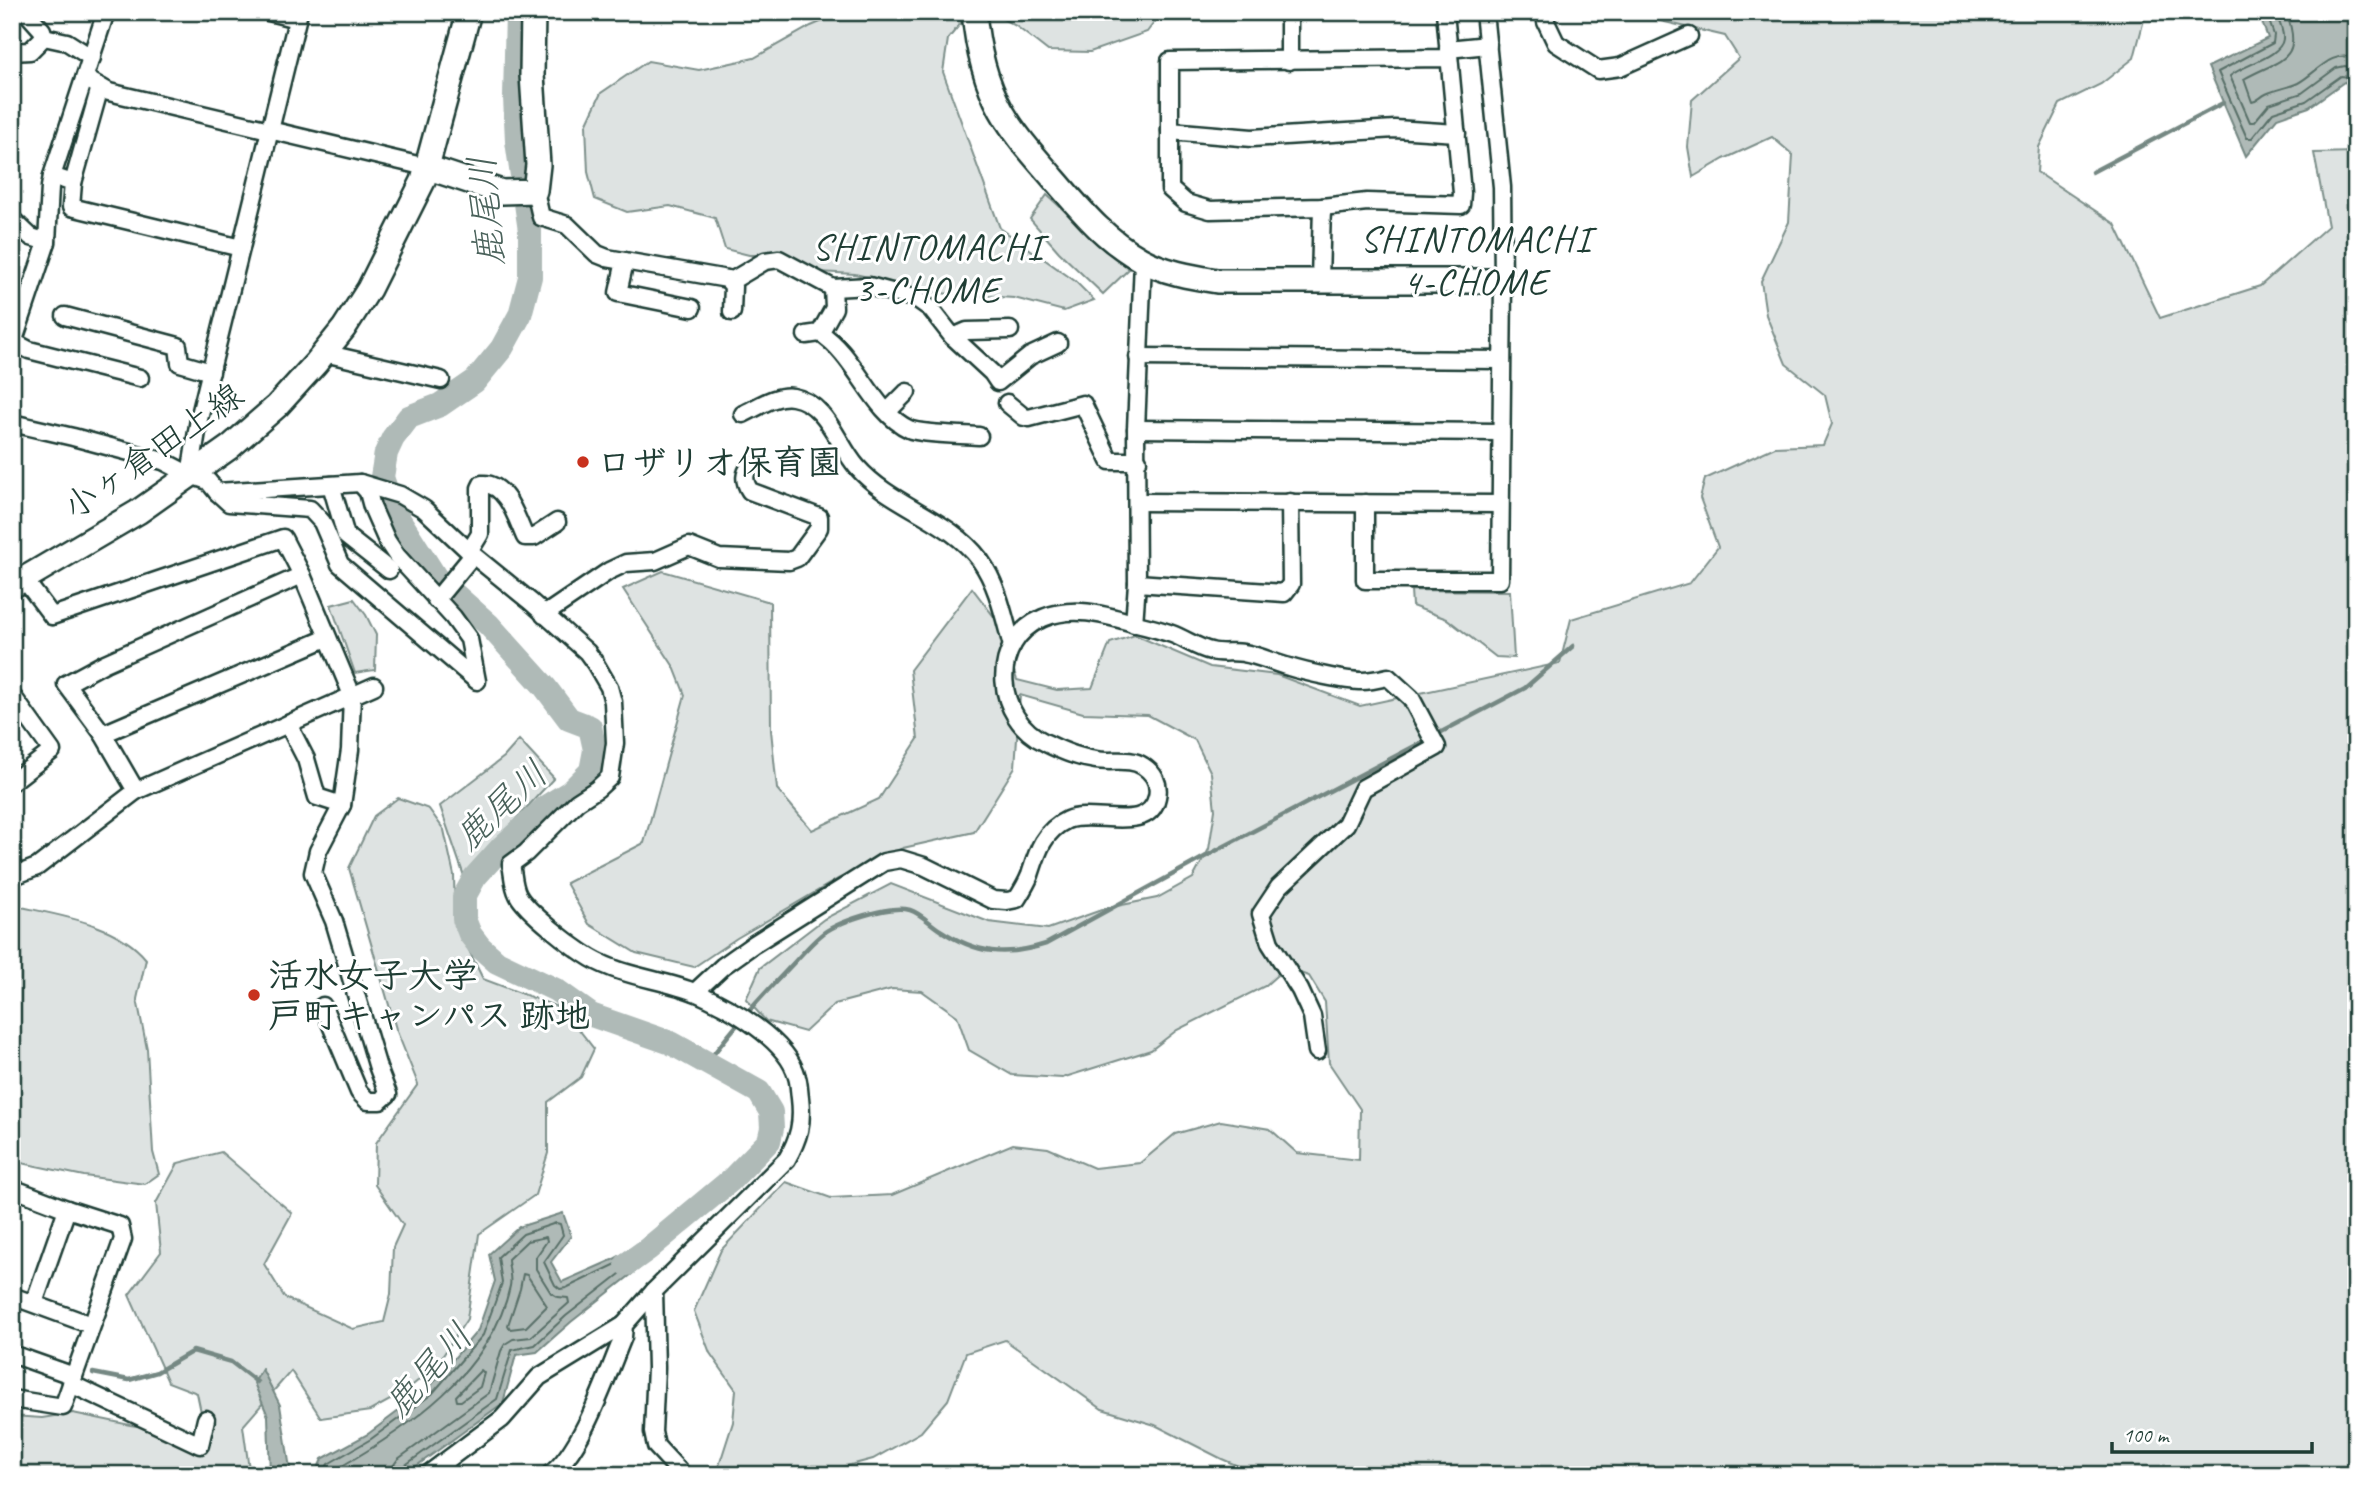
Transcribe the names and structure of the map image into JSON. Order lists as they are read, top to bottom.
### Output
{
  "streets": {
    "street": ["小ヶ倉田上線"]
  },
  "districts": ["SHINTOMACHI 4-CHOME", "SHINTOMACHI 3-CHOME"],
  "water": ["鹿尾川"],
  "places": ["ロザリオ保育園", "活水女子大学 戸町キャンパス 跡地"],
  "scale_bar": "100 m"
}
